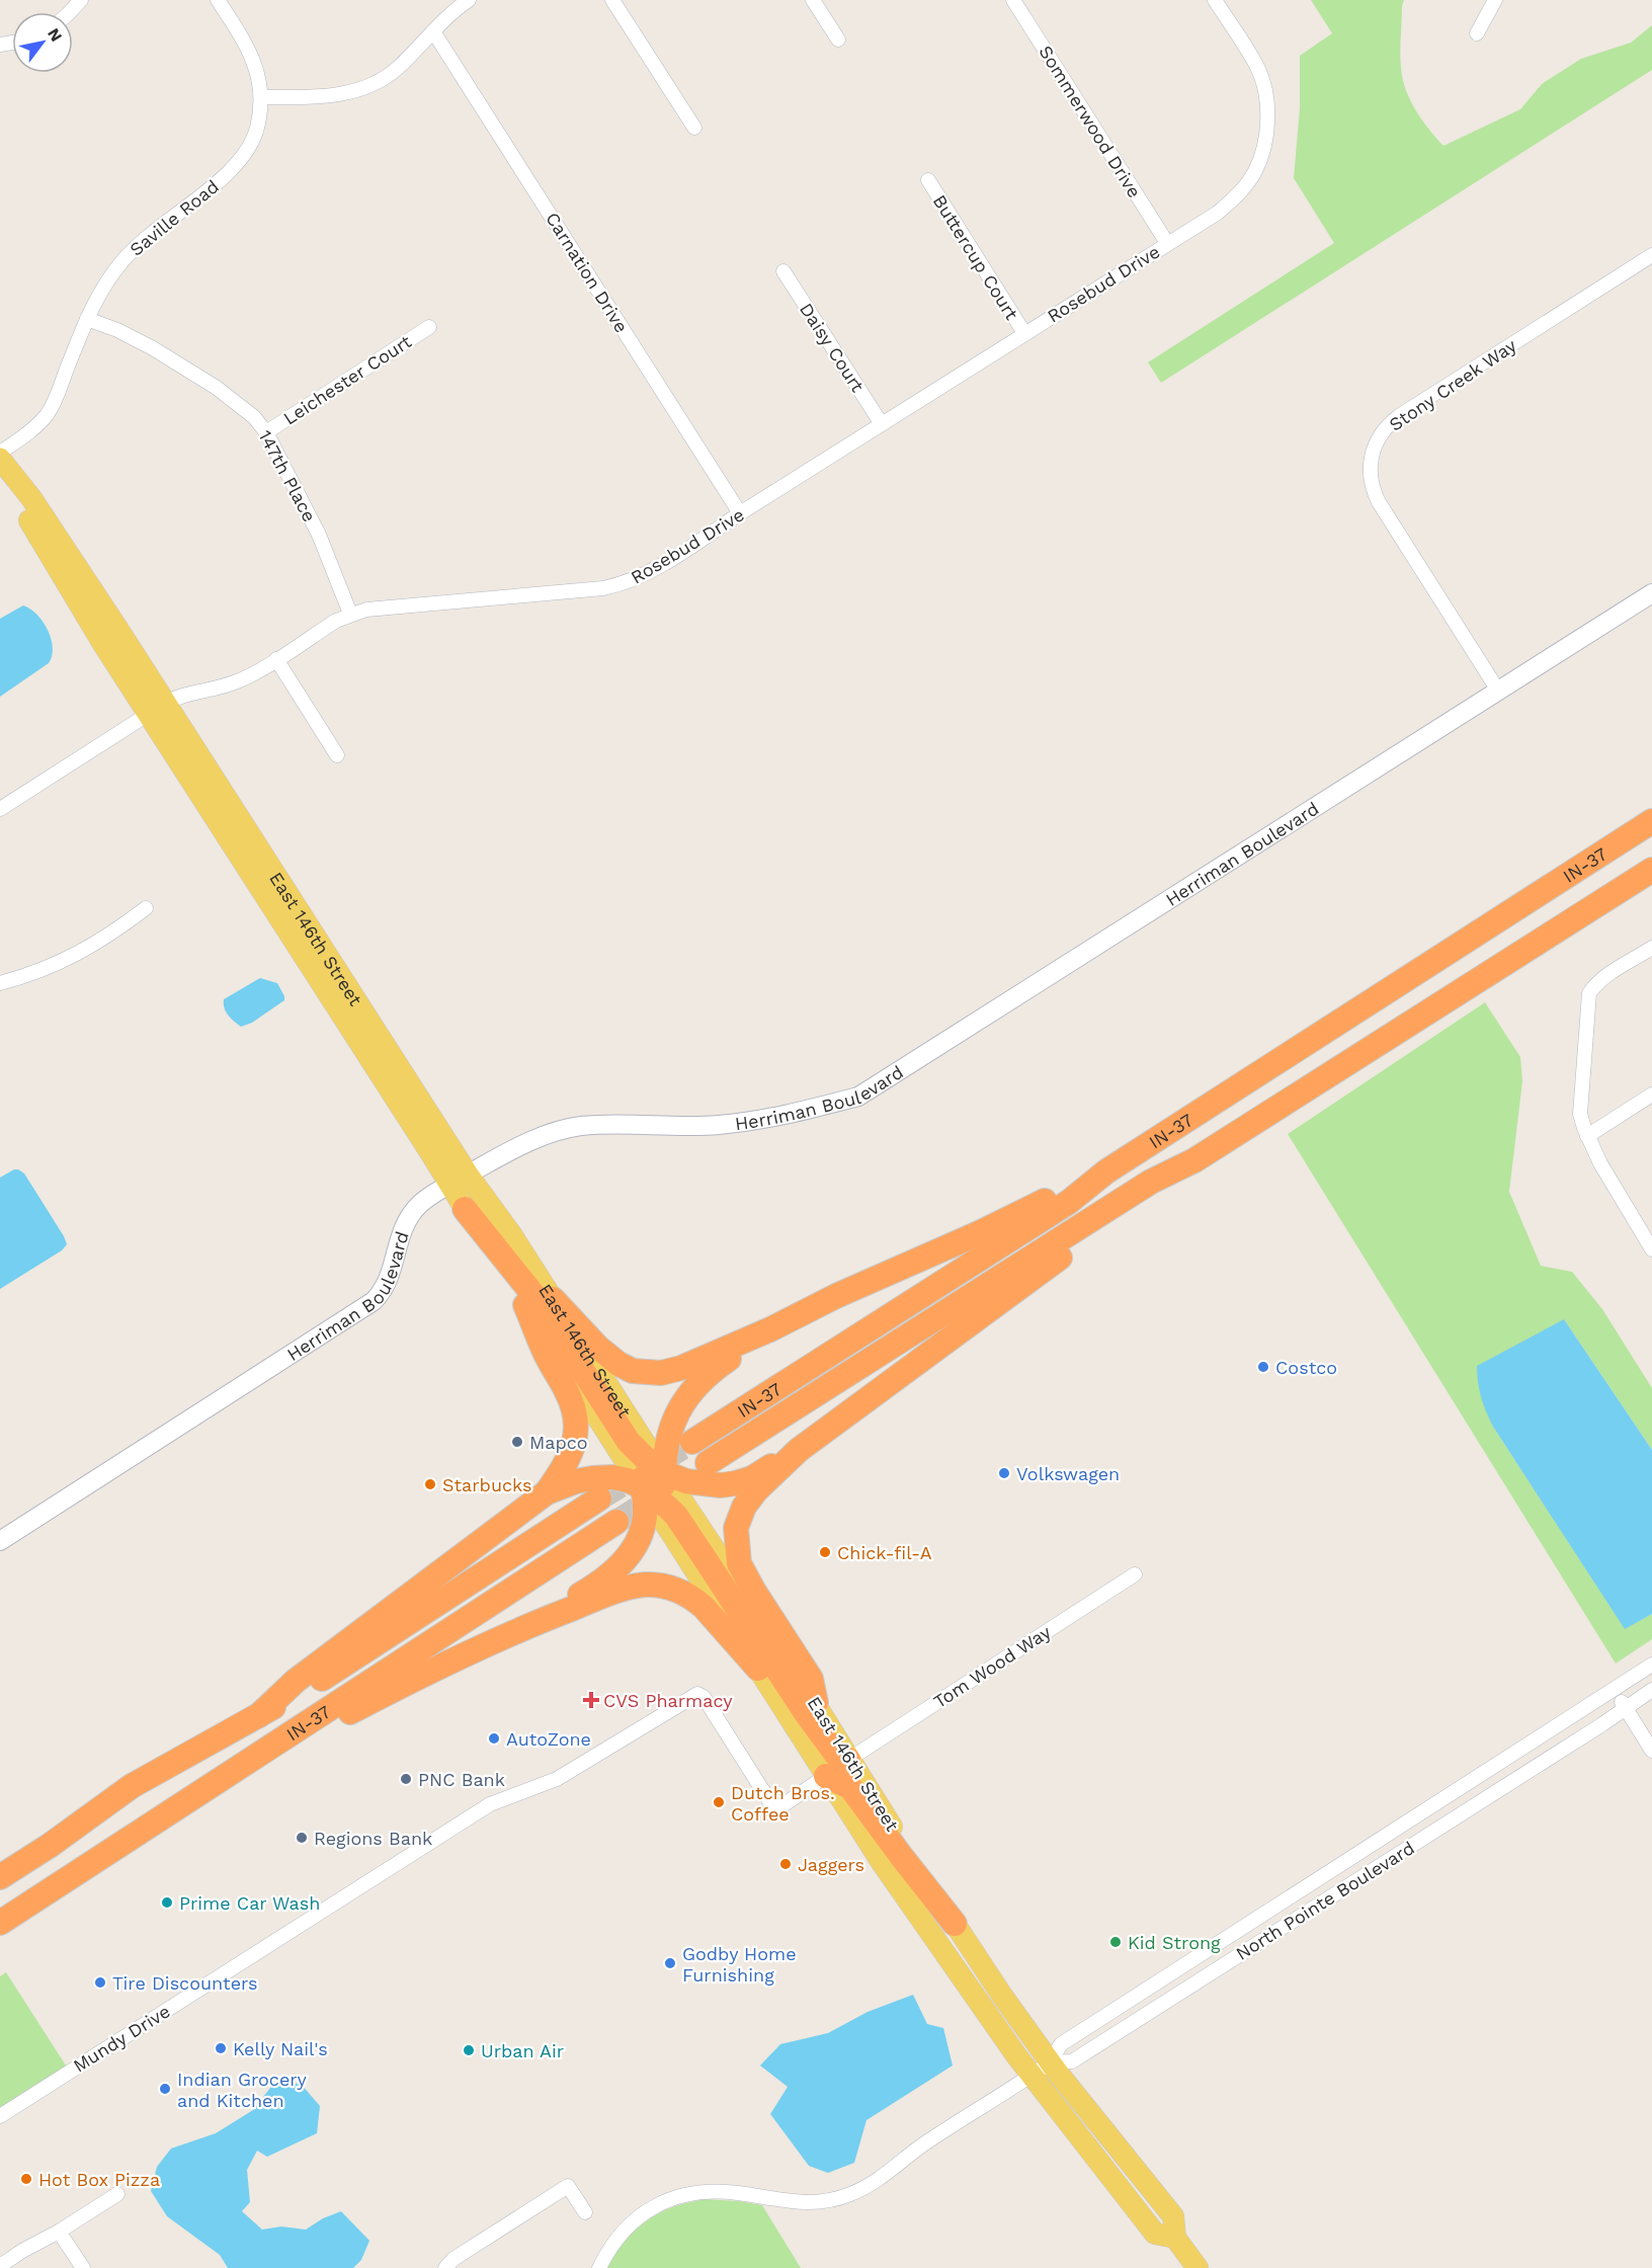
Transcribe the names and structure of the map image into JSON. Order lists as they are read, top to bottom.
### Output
{
  "streets": {
    "highway": ["IN-37"],
    "main road": ["East 146th Street"],
    "street": [
      "Sommerwood Drive",
      "Saville Road",
      "Buttercup Court",
      "Carnation Drive",
      "Rosebud Drive",
      "Daisy Court",
      "Leichester Court",
      "Stony Creek Way",
      "147th Place",
      "Herriman Boulevard",
      "Tom Wood Way",
      "North Pointe Boulevard",
      "Mundy Drive"
    ]
  },
  "crossings": [
    ["Sommerwood Drive", "Rosebud Drive"],
    ["Saville Road", "147th Place"],
    ["Buttercup Court", "Rosebud Drive"],
    ["Carnation Drive", "Rosebud Drive"],
    ["Rosebud Drive", "Daisy Court"],
    ["Rosebud Drive", "147th Place"],
    ["Rosebud Drive", "East 146th Street"],
    ["Leichester Court", "147th Place"],
    ["Stony Creek Way", "Herriman Boulevard"],
    ["Herriman Boulevard", "East 146th Street"],
    ["East 146th Street", "Tom Wood Way"],
    ["East 146th Street", "North Pointe Boulevard"],
    ["East 146th Street", "Mundy Drive"]
  ],
  "places": {
    "other": [
      "Costco",
      "Mapco",
      "Volkswagen",
      "Starbucks",
      "Chick-fil-A",
      "AutoZone",
      "PNC Bank",
      "Dutch Bros. Coffee",
      "Regions Bank",
      "Jaggers",
      "Prime Car Wash",
      "Kid Strong",
      "Godby Home Furnishing",
      "Tire Discounters",
      "Kelly Nail's",
      "Urban Air",
      "Indian Grocery and Kitchen",
      "Hot Box Pizza"
    ],
    "health": ["CVS Pharmacy"]
  },
  "north": "top right"
}
